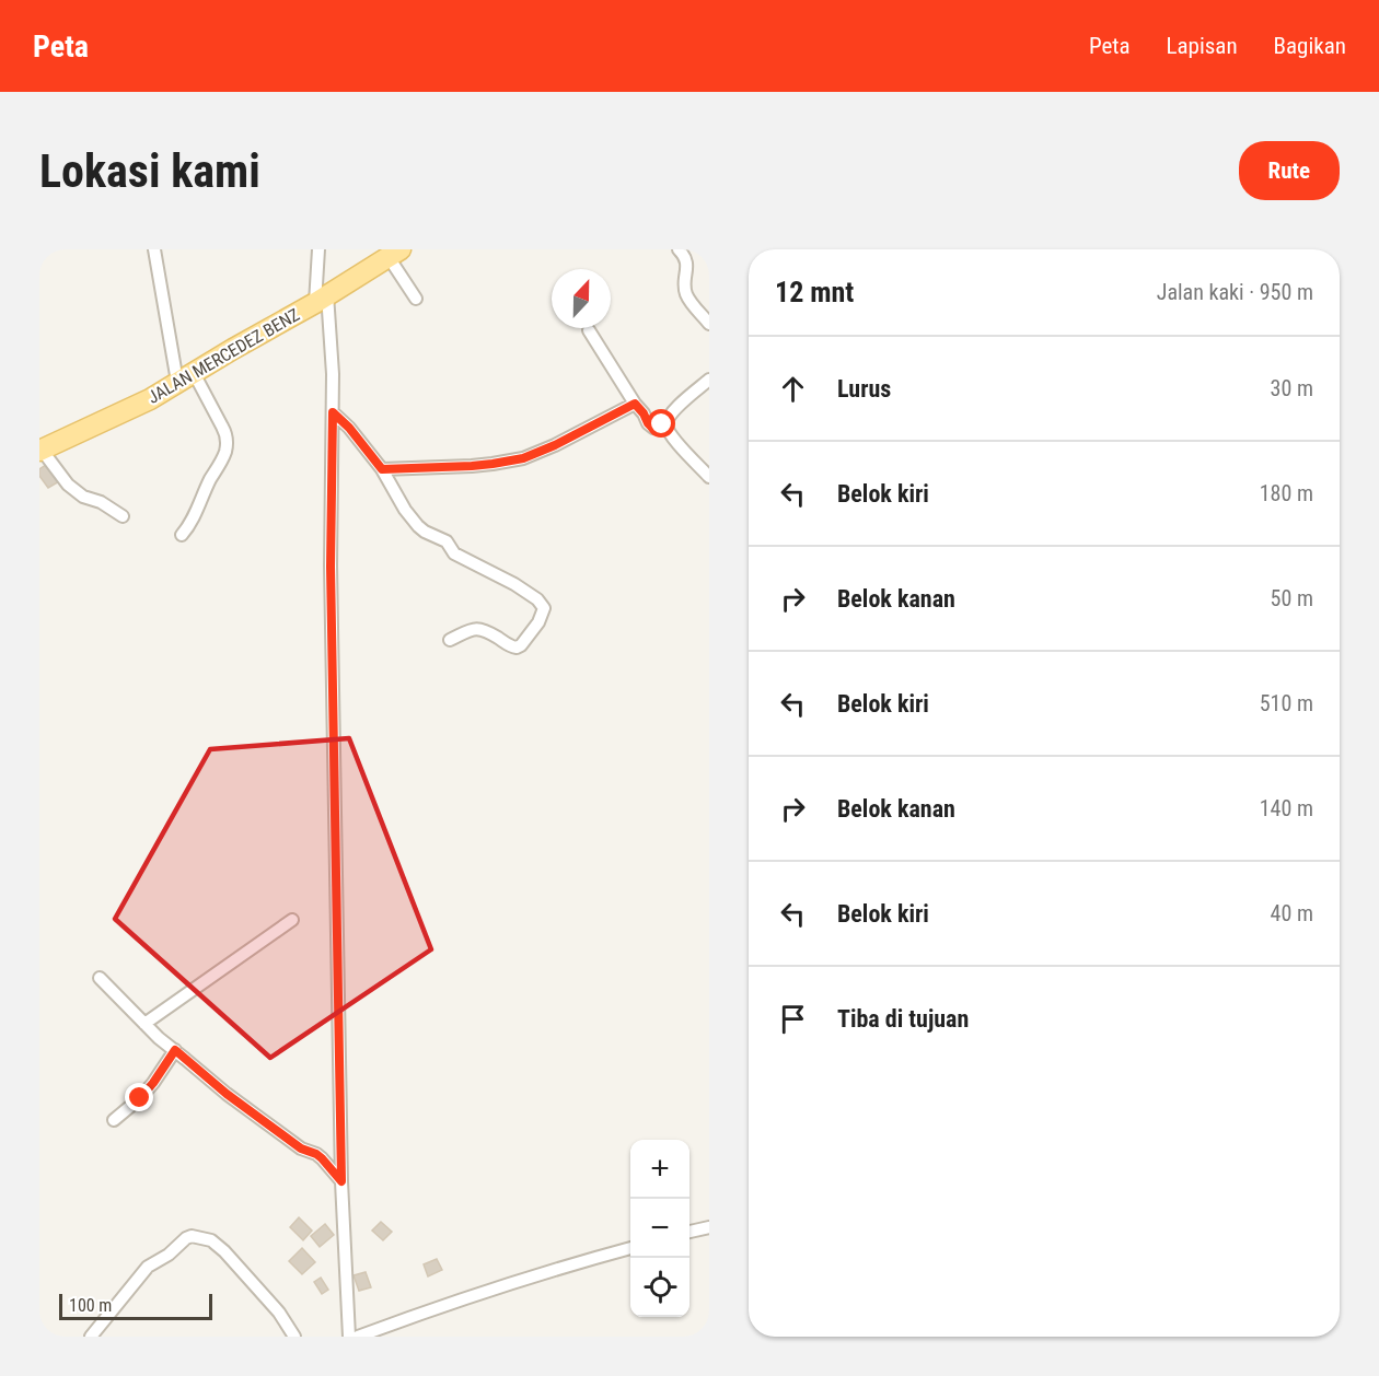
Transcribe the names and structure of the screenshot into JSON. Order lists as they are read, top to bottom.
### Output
{
  "streets": {
    "main road": ["JALAN MERCEDEZ BENZ"]
  },
  "scale_bar": "100 m",
  "north": "top",
  "page": {
    "header": "Peta",
    "nav": ["Peta", "Lapisan", "Bagikan"],
    "buttons": "Rute",
    "title": "Lokasi kami",
    "heading": ["12 mnt", "Jalan kaki · 950 m"],
    "list": [
      ["Lurus", "30 m"],
      ["Belok kiri", "180 m"],
      ["Belok kanan", "50 m"],
      ["Belok kiri", "510 m"],
      ["Belok kanan", "140 m"],
      ["Belok kiri", "40 m"],
      "Tiba di tujuan"
    ],
    "map_buttons": ["+", "−"],
    "scale": "100 m"
  }
}
